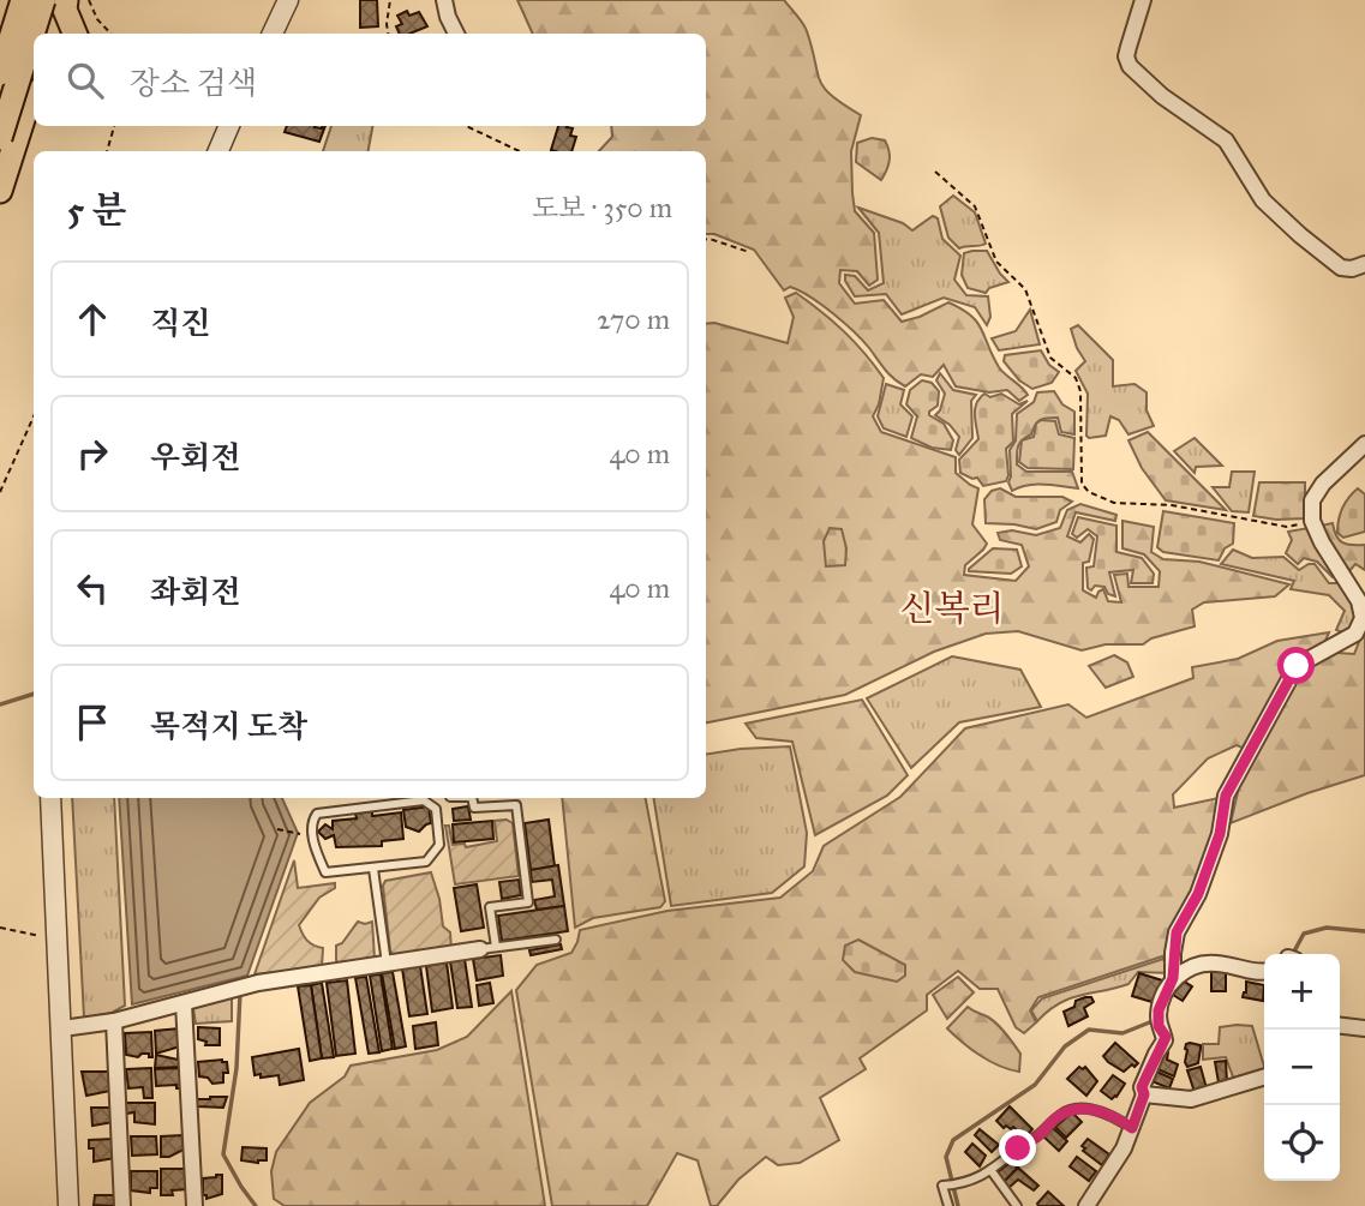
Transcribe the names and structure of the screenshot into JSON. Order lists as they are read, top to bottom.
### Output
{
  "districts": ["신복리"],
  "page": {
    "search": "장소 검색",
    "heading": ["5 분", "도보 · 350 m"],
    "list": [
      ["직진", "270 m"],
      ["우회전", "40 m"],
      ["좌회전", "40 m"],
      "목적지 도착"
    ],
    "map_buttons": ["+", "−"]
  }
}
